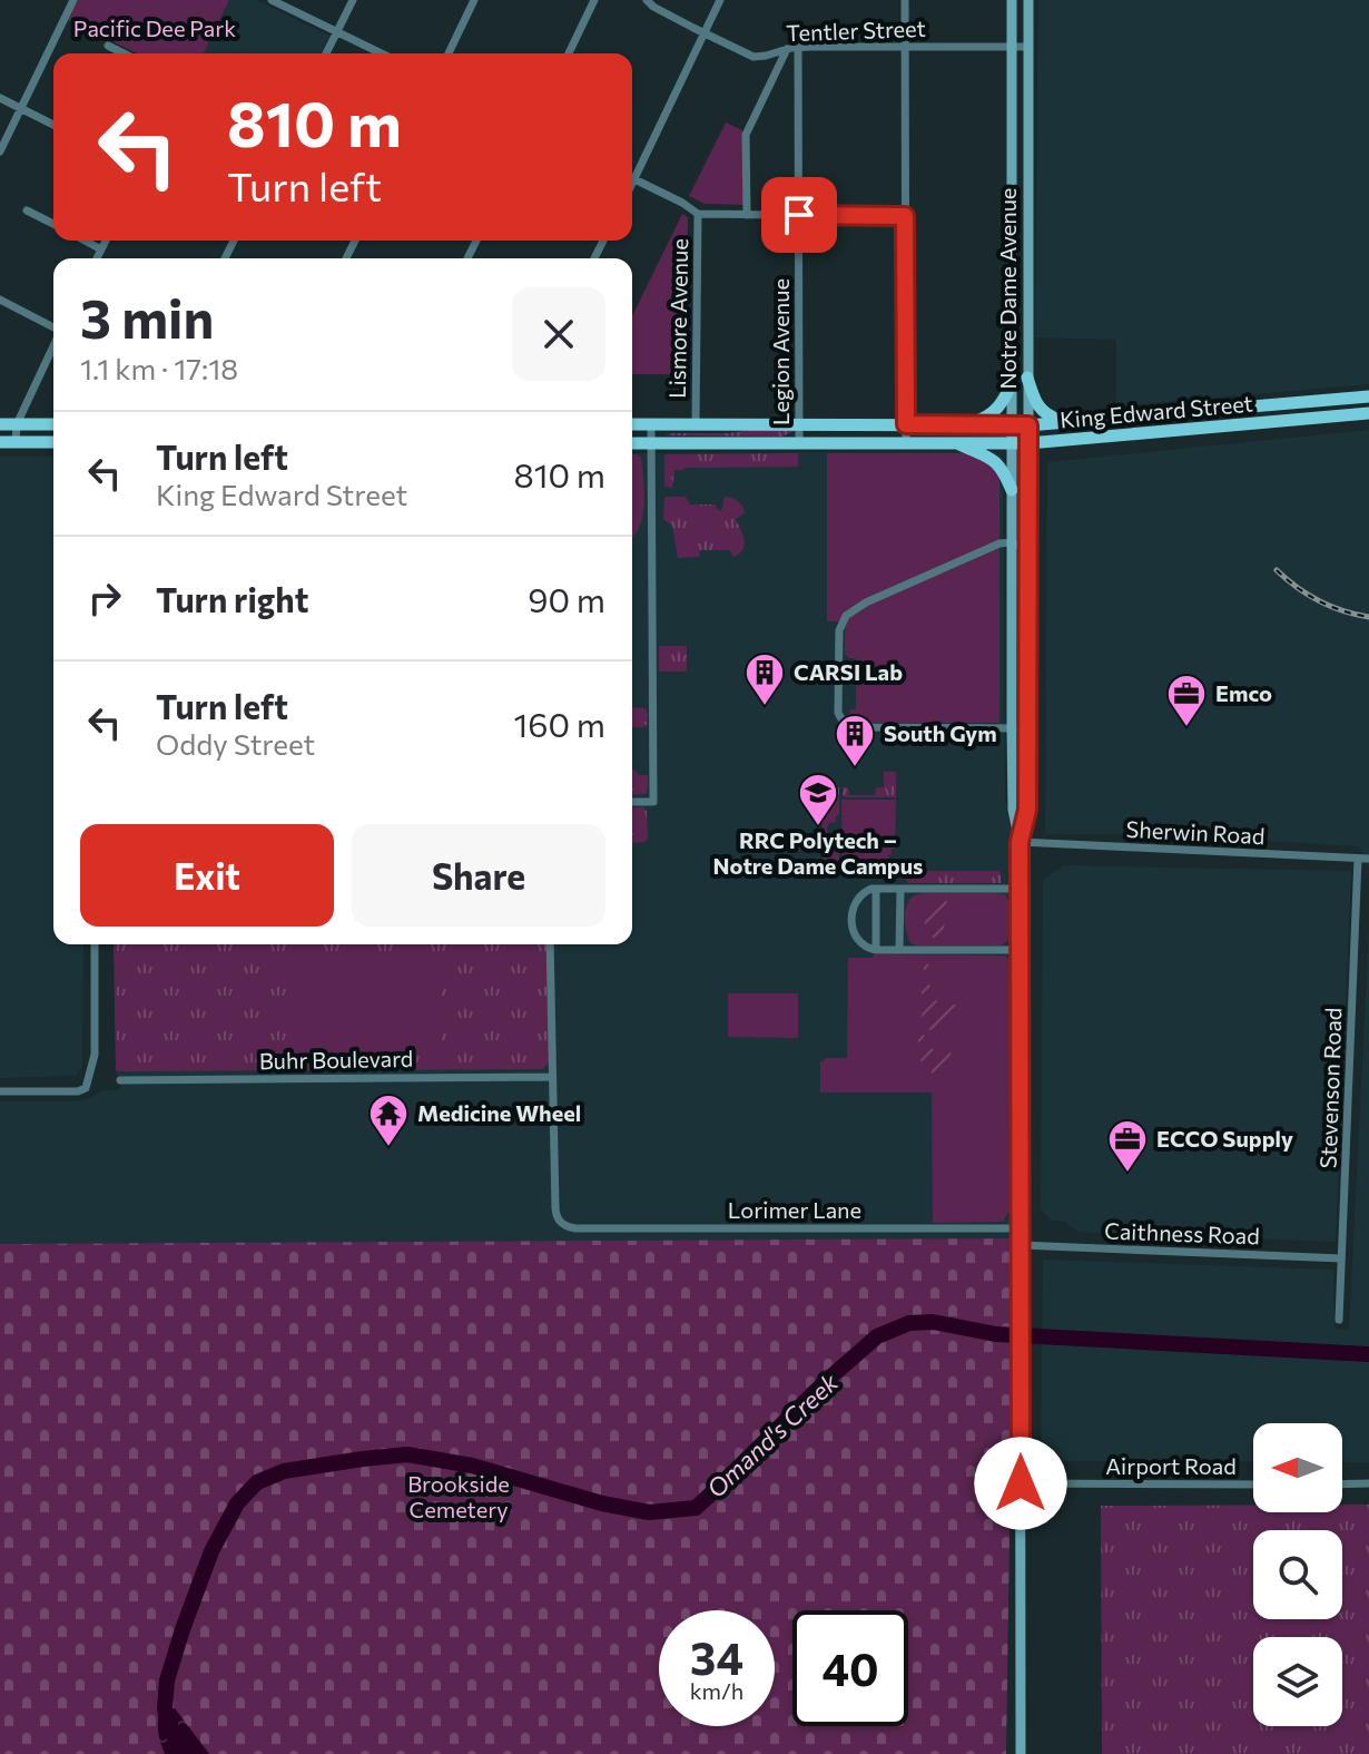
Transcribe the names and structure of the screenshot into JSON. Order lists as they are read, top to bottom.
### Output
{
  "streets": {
    "main road": ["King Edward Street"],
    "street": [
      "Tentler Street",
      "Notre Dame Avenue",
      "Lismore Avenue",
      "Legion Avenue",
      "Sherwin Road",
      "Buhr Boulevard",
      "Stevenson Road",
      "Lorimer Lane",
      "Caithness Road",
      "Airport Road"
    ]
  },
  "crossings": [
    ["Tentler Street", "Notre Dame Avenue"],
    ["Tentler Street", "Legion Avenue"],
    ["Notre Dame Avenue", "King Edward Street"],
    ["Notre Dame Avenue", "Sherwin Road"],
    ["Notre Dame Avenue", "Lorimer Lane"],
    ["Notre Dame Avenue", "Caithness Road"],
    ["Notre Dame Avenue", "Airport Road"],
    ["Lismore Avenue", "King Edward Street"],
    ["Legion Avenue", "King Edward Street"],
    ["Sherwin Road", "Stevenson Road"],
    ["Buhr Boulevard", "Lorimer Lane"],
    ["Stevenson Road", "Caithness Road"]
  ],
  "water": ["Omand's Creek"],
  "parks": ["Pacific Dee Park", "Brookside Cemetery"],
  "places": {
    "building": ["CARSI Lab", "South Gym"],
    "office": ["Emco", "ECCO Supply"],
    "school or university": ["RRC Polytech – Notre Dame Campus"],
    "temple": ["Medicine Wheel"]
  },
  "north": "left",
  "page": {
    "turn": ["810 m", "Turn left"],
    "heading": ["3 min", "1.1 km · 17:18"],
    "list": [
      {
        "name": "Turn left",
        "note": "King Edward Street",
        "value": "810 m"
      },
      {
        "name": "Turn right",
        "value": "90 m"
      },
      {
        "name": "Turn left",
        "note": "Oddy Street",
        "value": "160 m"
      }
    ],
    "buttons": ["Exit", "Share"],
    "speed": "34 km/h",
    "limit": "40"
  }
}
